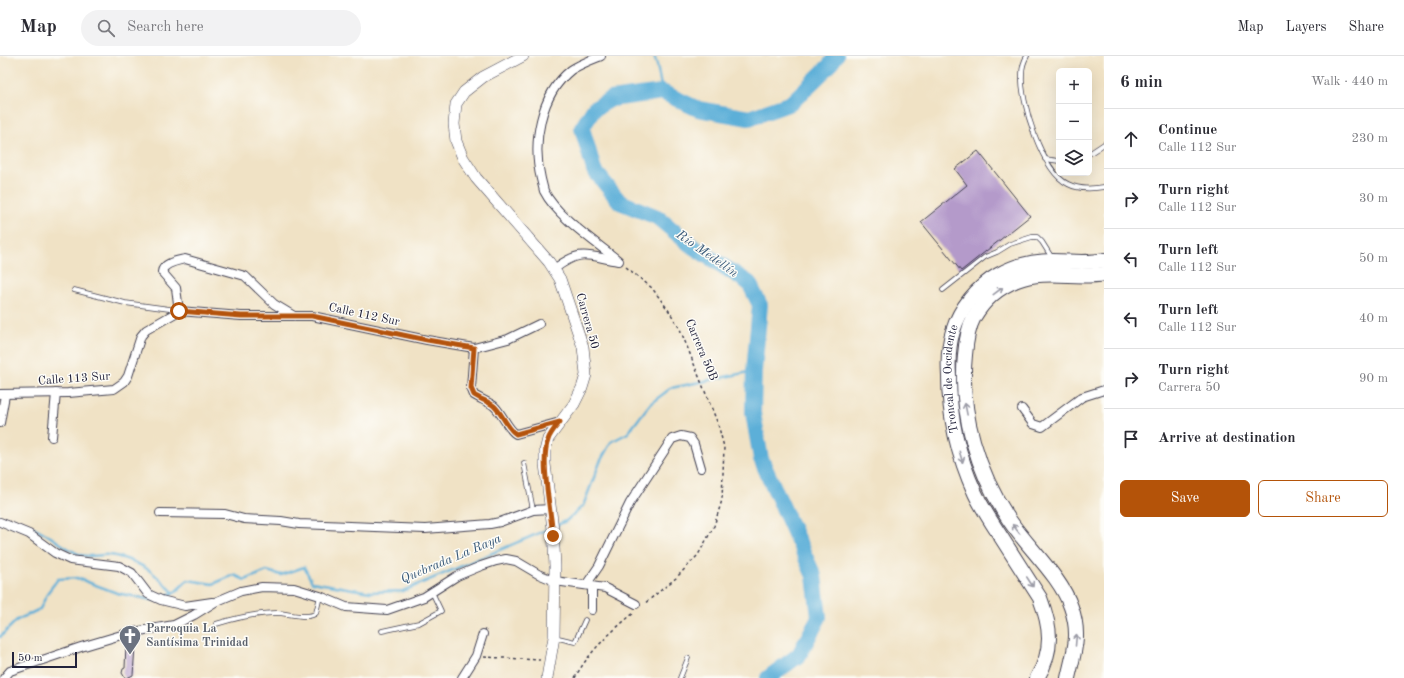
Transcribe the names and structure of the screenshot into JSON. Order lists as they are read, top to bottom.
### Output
{
  "streets": {
    "highway": ["Troncal de Occidente"],
    "main road": ["Carrera 50"],
    "street": ["Calle 112 Sur", "Calle 113 Sur"],
    "path": ["Carrera 50B"]
  },
  "crossings": [
    ["Calle 112 Sur", "Calle 113 Sur"]
  ],
  "water": ["Río Medellín", "Quebrada La Raya"],
  "places": {
    "church": ["Parroquia La Santísima Trinidad"]
  },
  "scale_bar": "50 m",
  "page": {
    "header": "Map",
    "search": "Search here",
    "nav": ["Map", "Layers", "Share"],
    "heading": ["6 min", "Walk · 440 m"],
    "map_buttons": ["+", "−"],
    "list": [
      ["Continue", "Calle 112 Sur", "230 m"],
      ["Turn right", "Calle 112 Sur", "30 m"],
      ["Turn left", "Calle 112 Sur", "50 m"],
      ["Turn left", "Calle 112 Sur", "40 m"],
      ["Turn right", "Carrera 50", "90 m"],
      "Arrive at destination"
    ],
    "buttons": ["Save", "Share"],
    "scale": "50 m"
  }
}
